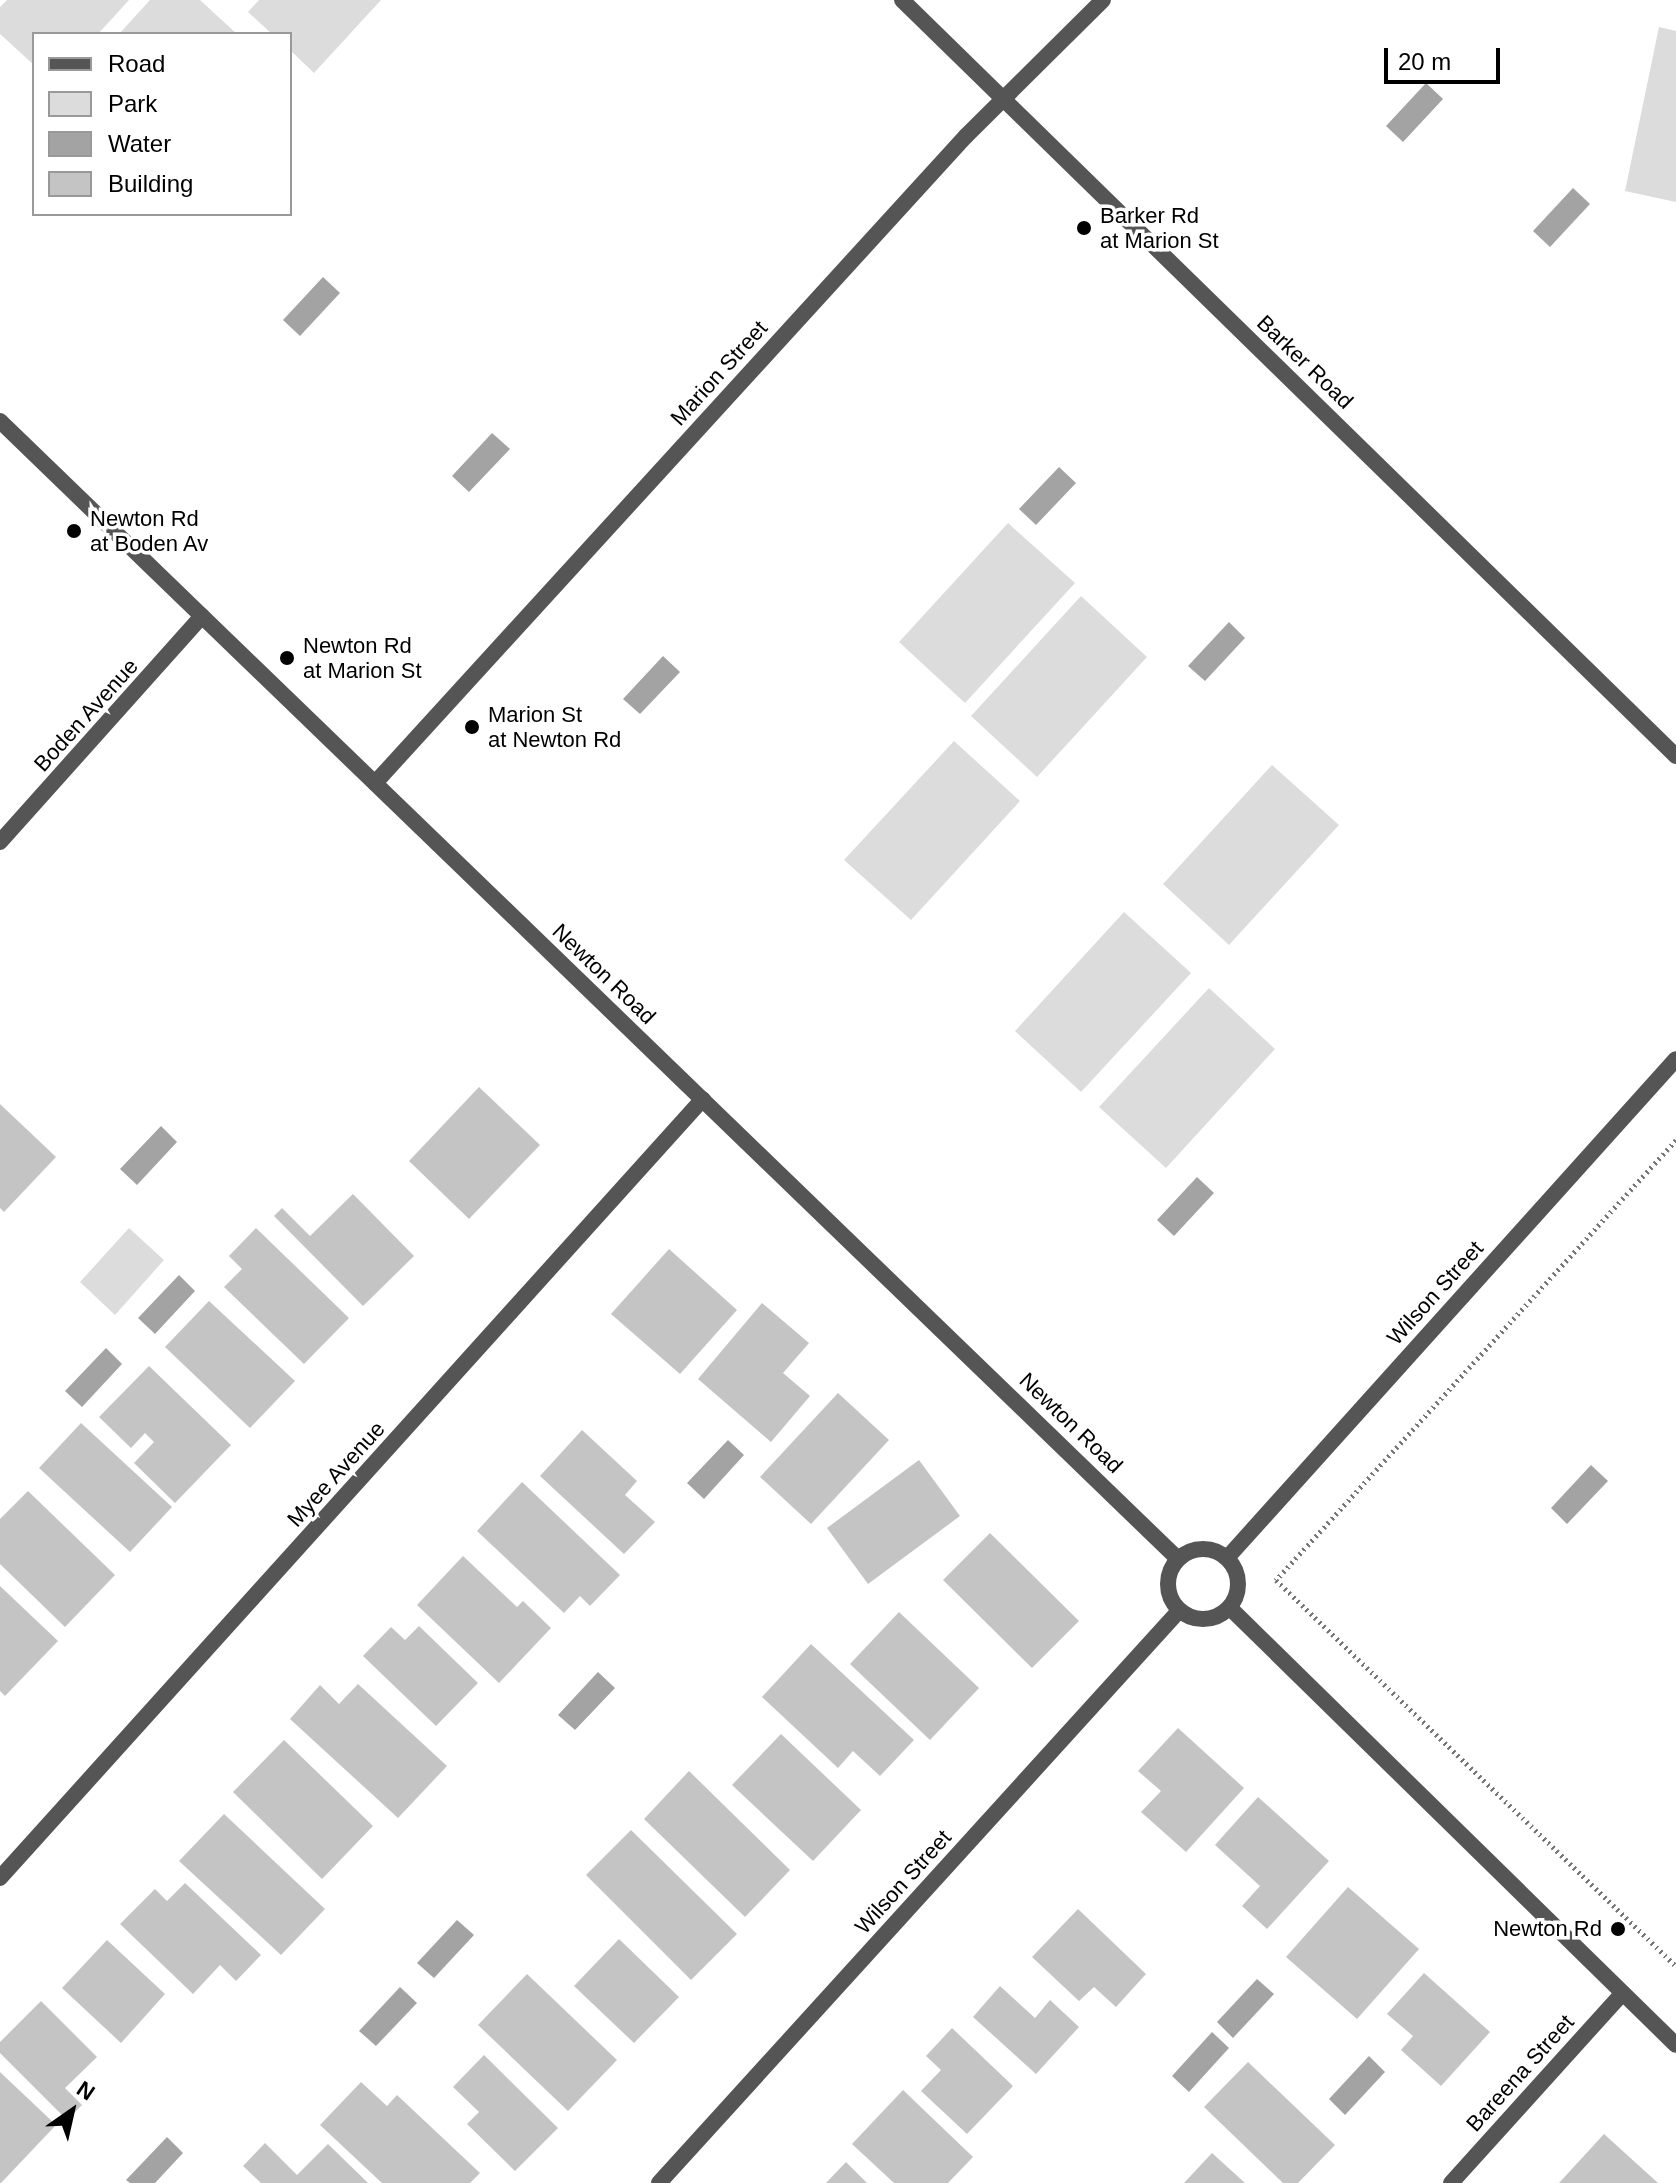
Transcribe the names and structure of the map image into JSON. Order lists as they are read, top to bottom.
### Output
{
  "streets": {
    "street": [
      "Barker Road",
      "Marion Street",
      "Boden Avenue",
      "Newton Road",
      "Wilson Street",
      "Myee Avenue",
      "Bareena Street"
    ]
  },
  "crossings": [
    ["Barker Road", "Marion Street"],
    ["Marion Street", "Newton Road"],
    ["Boden Avenue", "Newton Road"],
    ["Newton Road", "Wilson Street"],
    ["Newton Road", "Myee Avenue"]
  ],
  "places": [
    "Barker Rd at Marion St",
    "Newton Rd at Boden Av",
    "Newton Rd at Marion St",
    "Marion St at Newton Rd",
    "Newton Rd"
  ],
  "legend": [
    "Road",
    "Park",
    "Water",
    "Building"
  ],
  "scale_bar": "20 m",
  "north": "top right"
}
